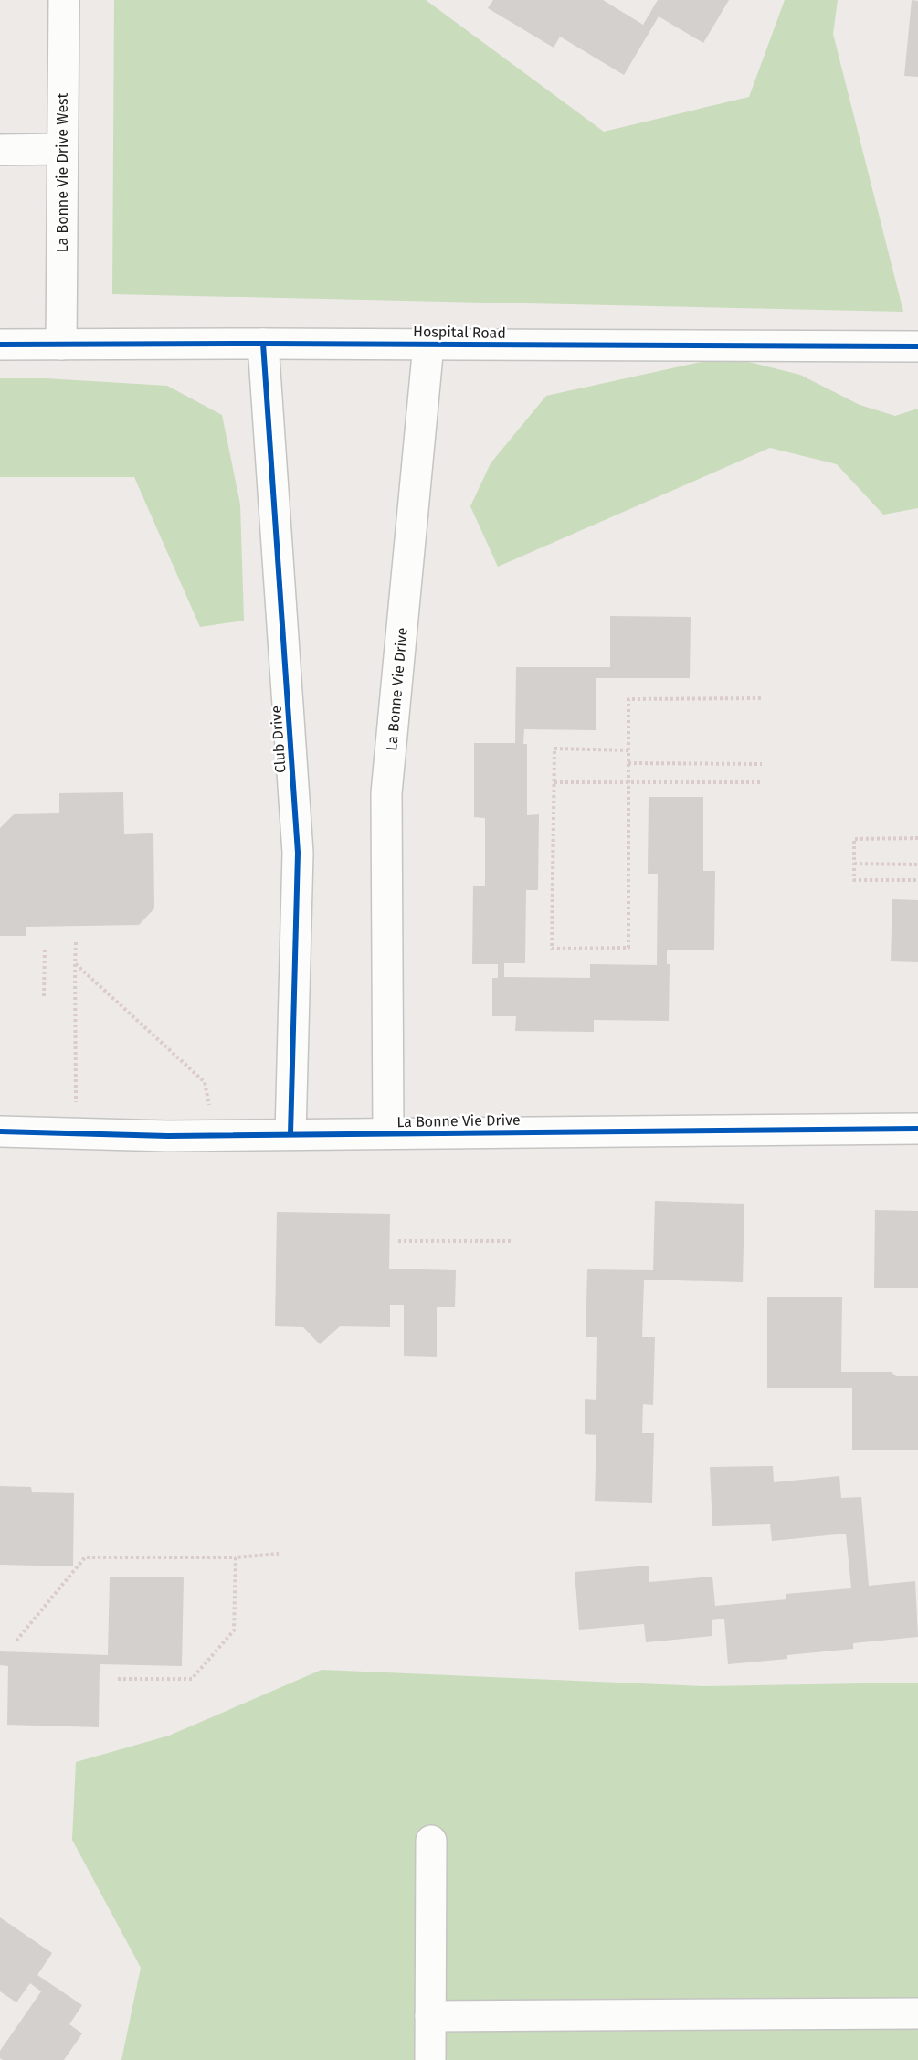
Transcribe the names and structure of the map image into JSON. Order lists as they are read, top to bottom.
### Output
{
  "streets": {
    "street": [
      "La Bonne Vie Drive West",
      "Hospital Road",
      "La Bonne Vie Drive",
      "Club Drive"
    ]
  },
  "crossings": [
    ["La Bonne Vie Drive West", "Hospital Road"],
    ["Hospital Road", "La Bonne Vie Drive"],
    ["Hospital Road", "Club Drive"],
    ["La Bonne Vie Drive", "Club Drive"]
  ]
}
